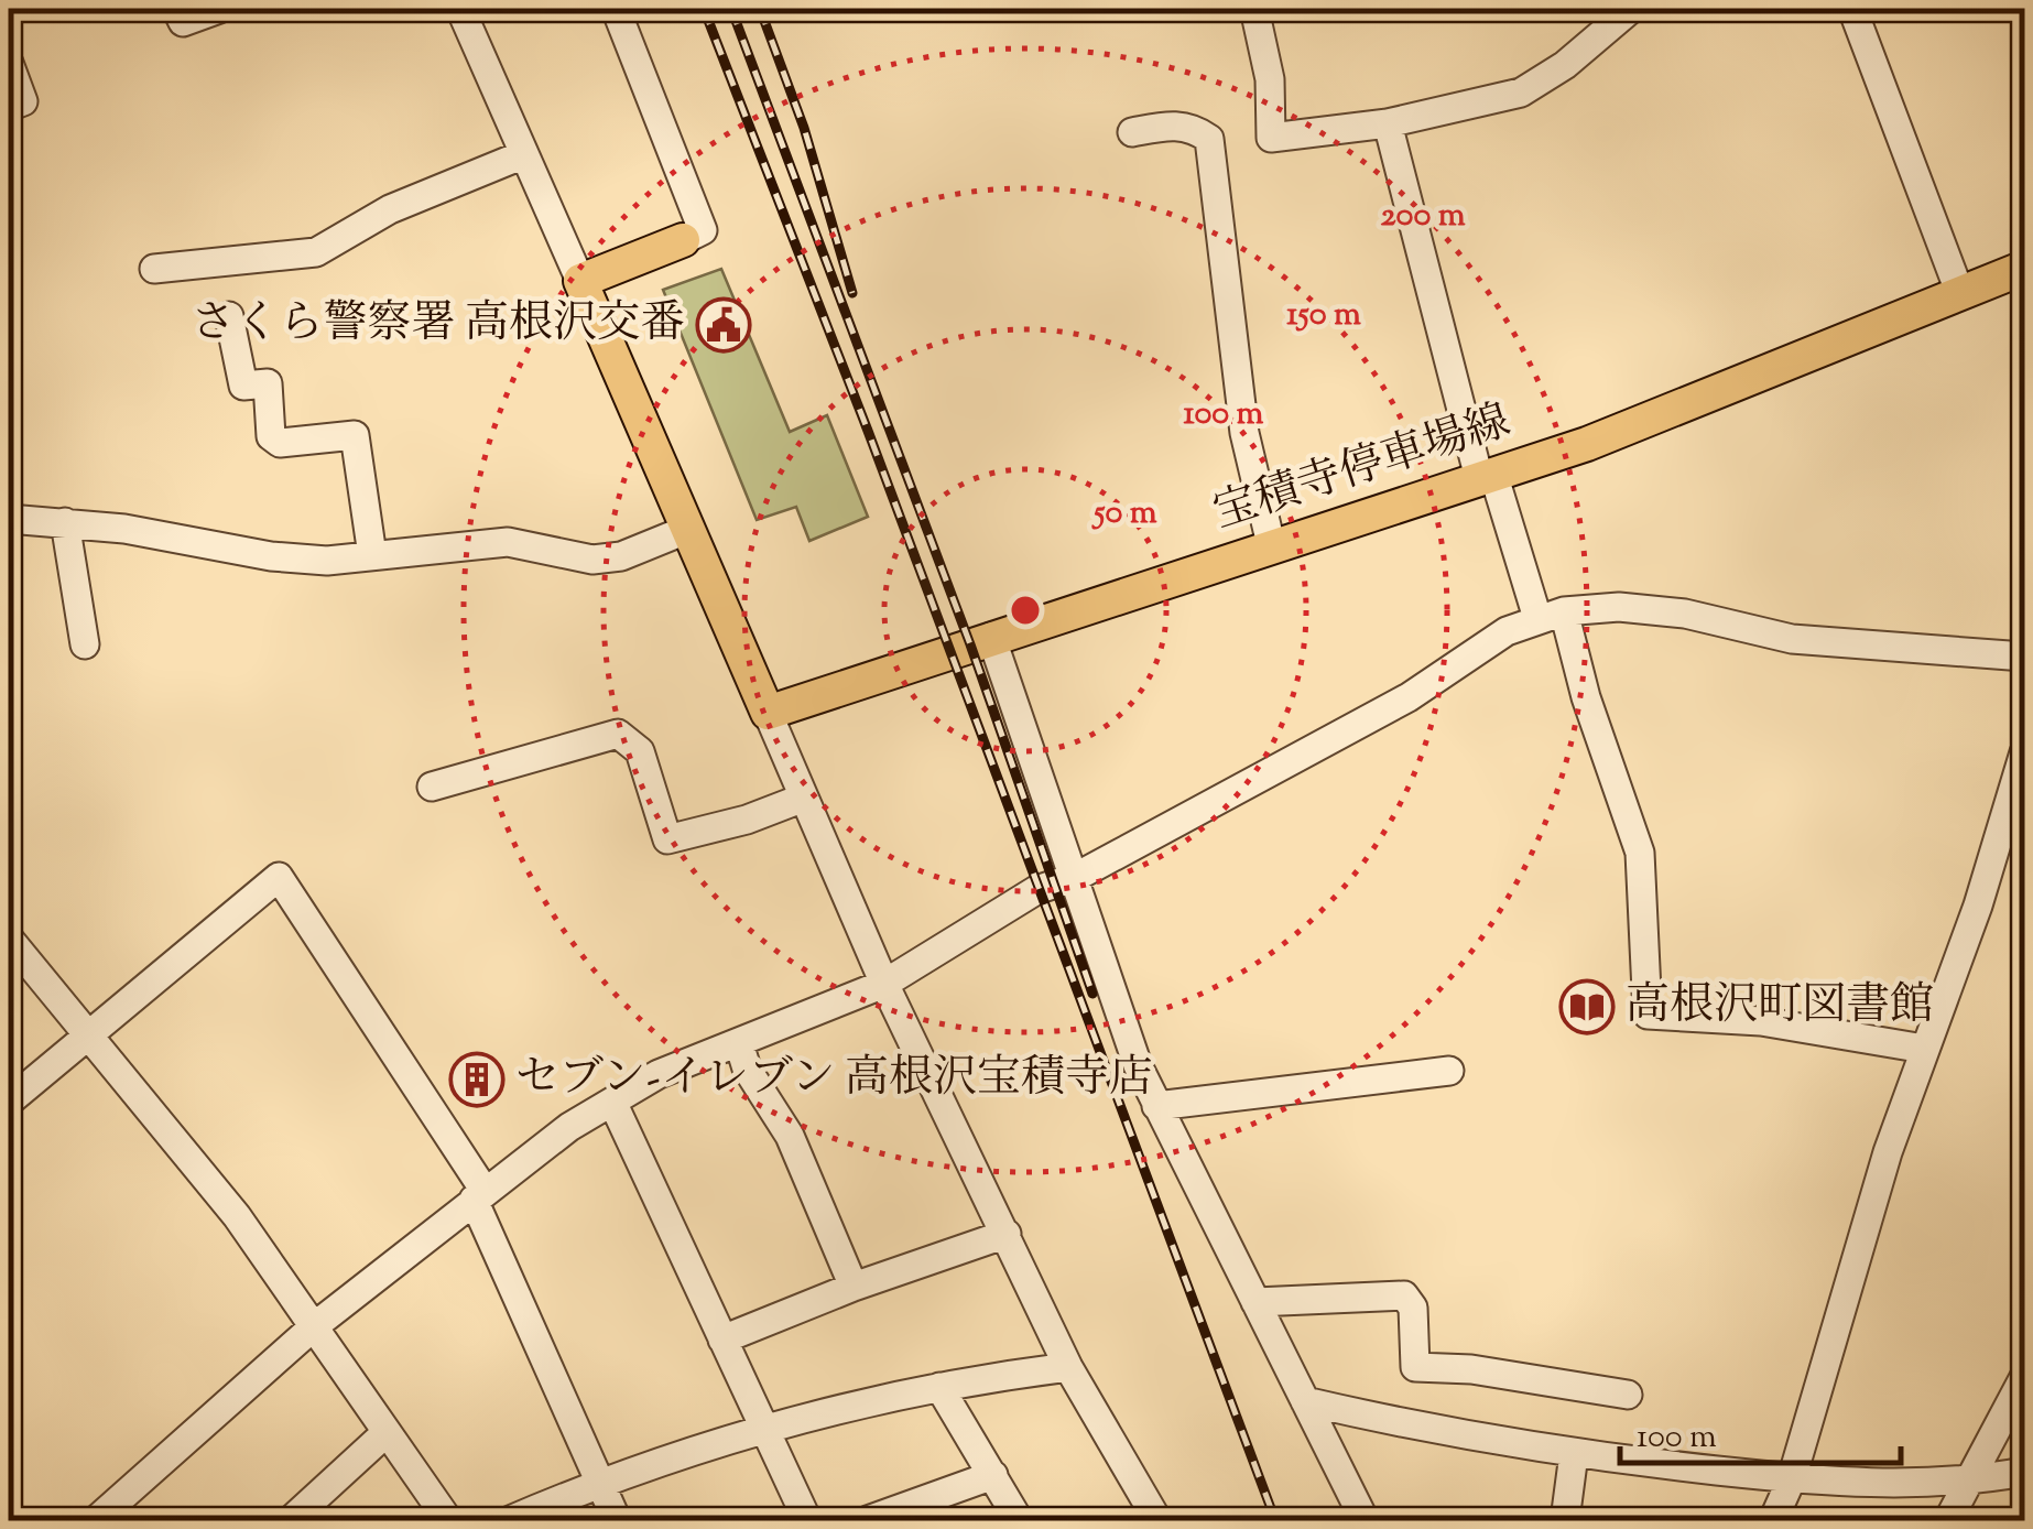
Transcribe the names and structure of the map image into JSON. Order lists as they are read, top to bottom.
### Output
{
  "streets": {
    "main road": ["宝積寺停車場線"]
  },
  "places": {
    "public building": ["さくら警察署 高根沢交番"],
    "library": ["高根沢町図書館"],
    "building": ["セブン-イレブン 高根沢宝積寺店"]
  },
  "scale_bar": "100 m",
  "rings": [
    "200 m",
    "150 m",
    "100 m",
    "50 m"
  ]
}
